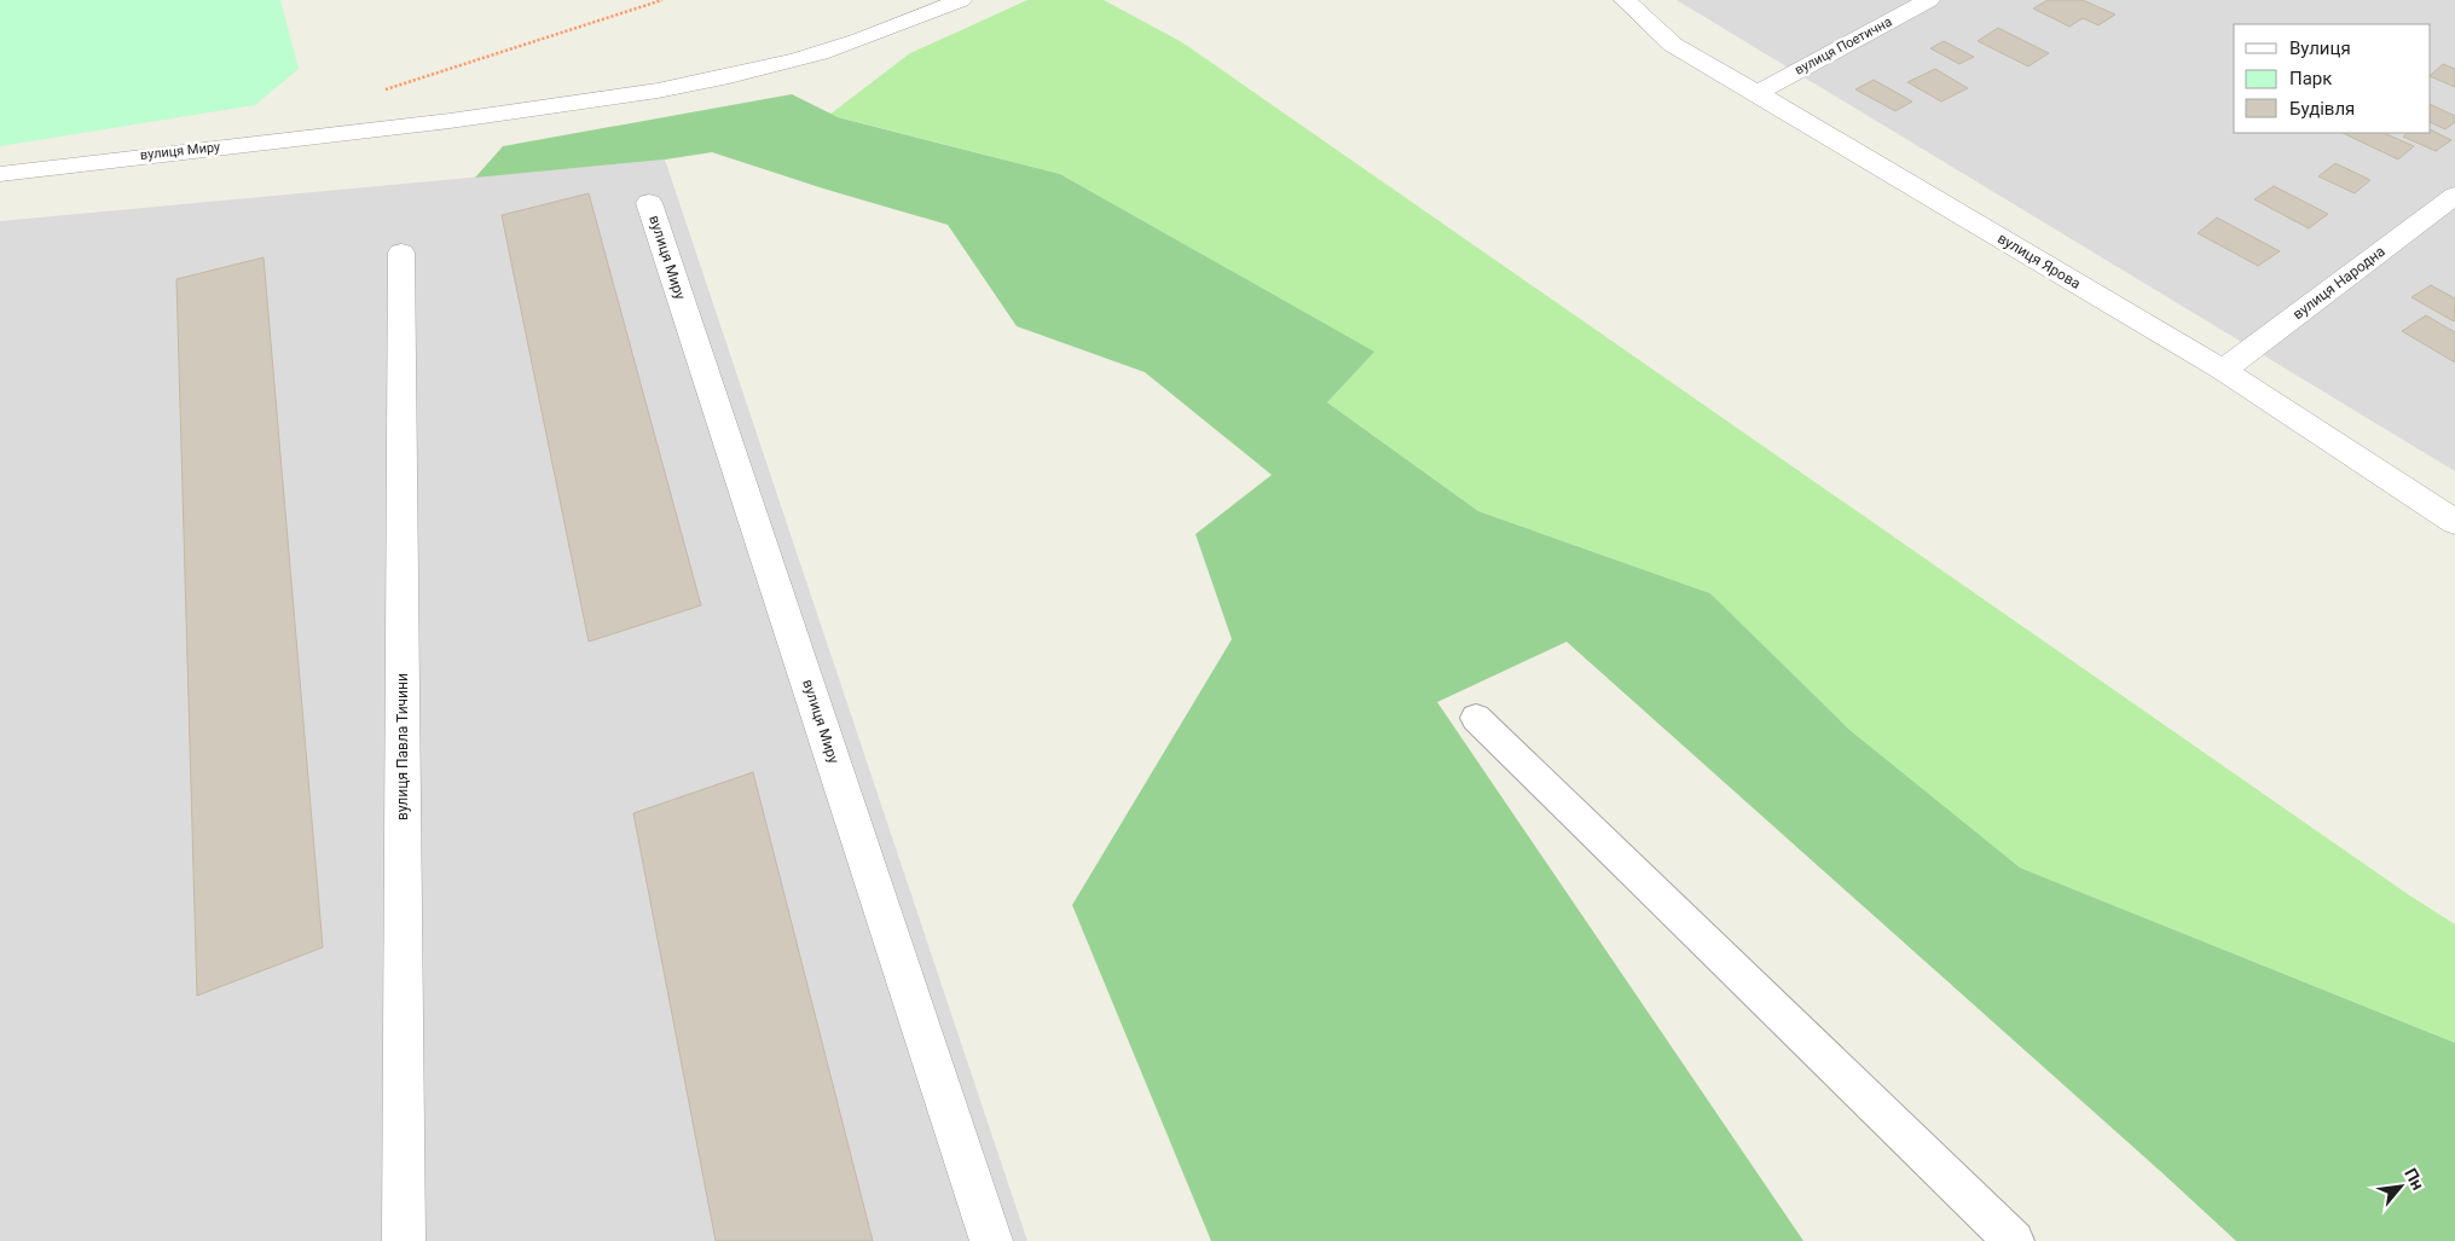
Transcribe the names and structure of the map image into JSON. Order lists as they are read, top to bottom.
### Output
{
  "streets": {
    "street": [
      "вулиця Поетична",
      "вулиця Миру",
      "вулиця Ярова",
      "вулиця Народна",
      "вулиця Павла Тичини"
    ]
  },
  "crossings": [
    ["вулиця Поетична", "вулиця Ярова"],
    ["вулиця Ярова", "вулиця Народна"]
  ],
  "legend": ["Вулиця", "Парк", "Будівля"],
  "north": "top right"
}
